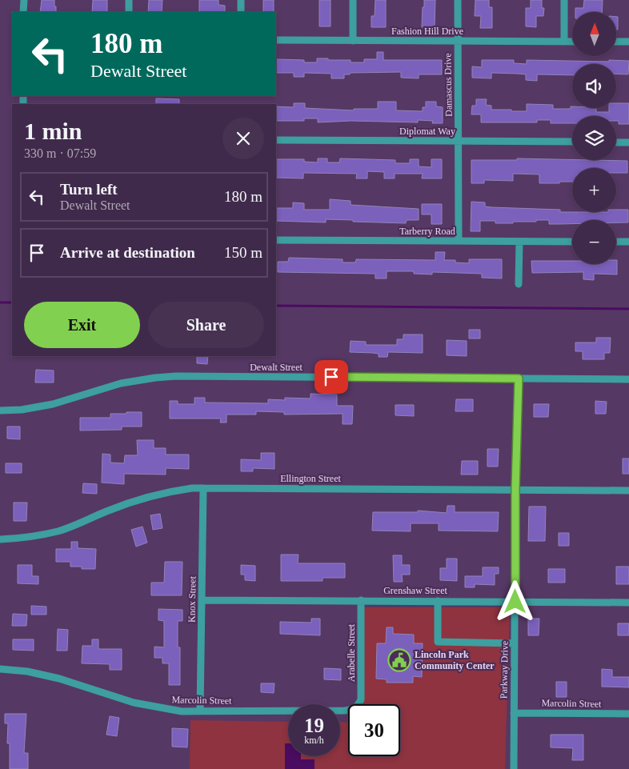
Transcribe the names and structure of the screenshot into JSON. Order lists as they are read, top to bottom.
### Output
{
  "streets": {
    "street": [
      "Fashion Hill Drive",
      "Damascus Drive",
      "Diplomat Way",
      "Tarberry Road",
      "Dewalt Street",
      "Ellington Street",
      "Grenshaw Street",
      "Knox Street",
      "Arabelle Street",
      "Parkway Drive",
      "Marcolin Street"
    ]
  },
  "crossings": [
    ["Fashion Hill Drive", "Damascus Drive"],
    ["Damascus Drive", "Diplomat Way"],
    ["Damascus Drive", "Tarberry Road"],
    ["Dewalt Street", "Parkway Drive"],
    ["Ellington Street", "Knox Street"],
    ["Ellington Street", "Parkway Drive"],
    ["Grenshaw Street", "Knox Street"],
    ["Grenshaw Street", "Arabelle Street"],
    ["Grenshaw Street", "Parkway Drive"],
    ["Knox Street", "Marcolin Street"],
    ["Parkway Drive", "Marcolin Street"]
  ],
  "places": {
    "public building": ["Lincoln Park Community Center"]
  },
  "north": "top",
  "page": {
    "map_buttons": ["+", "−"],
    "turn": ["180 m", "Dewalt Street"],
    "heading": ["1 min", "330 m · 07:59"],
    "list": [
      {
        "name": "Turn left",
        "note": "Dewalt Street",
        "value": "180 m"
      },
      {
        "name": "Arrive at destination",
        "value": "150 m"
      }
    ],
    "buttons": ["Exit", "Share"],
    "speed": "19 km/h",
    "limit": "30"
  }
}
